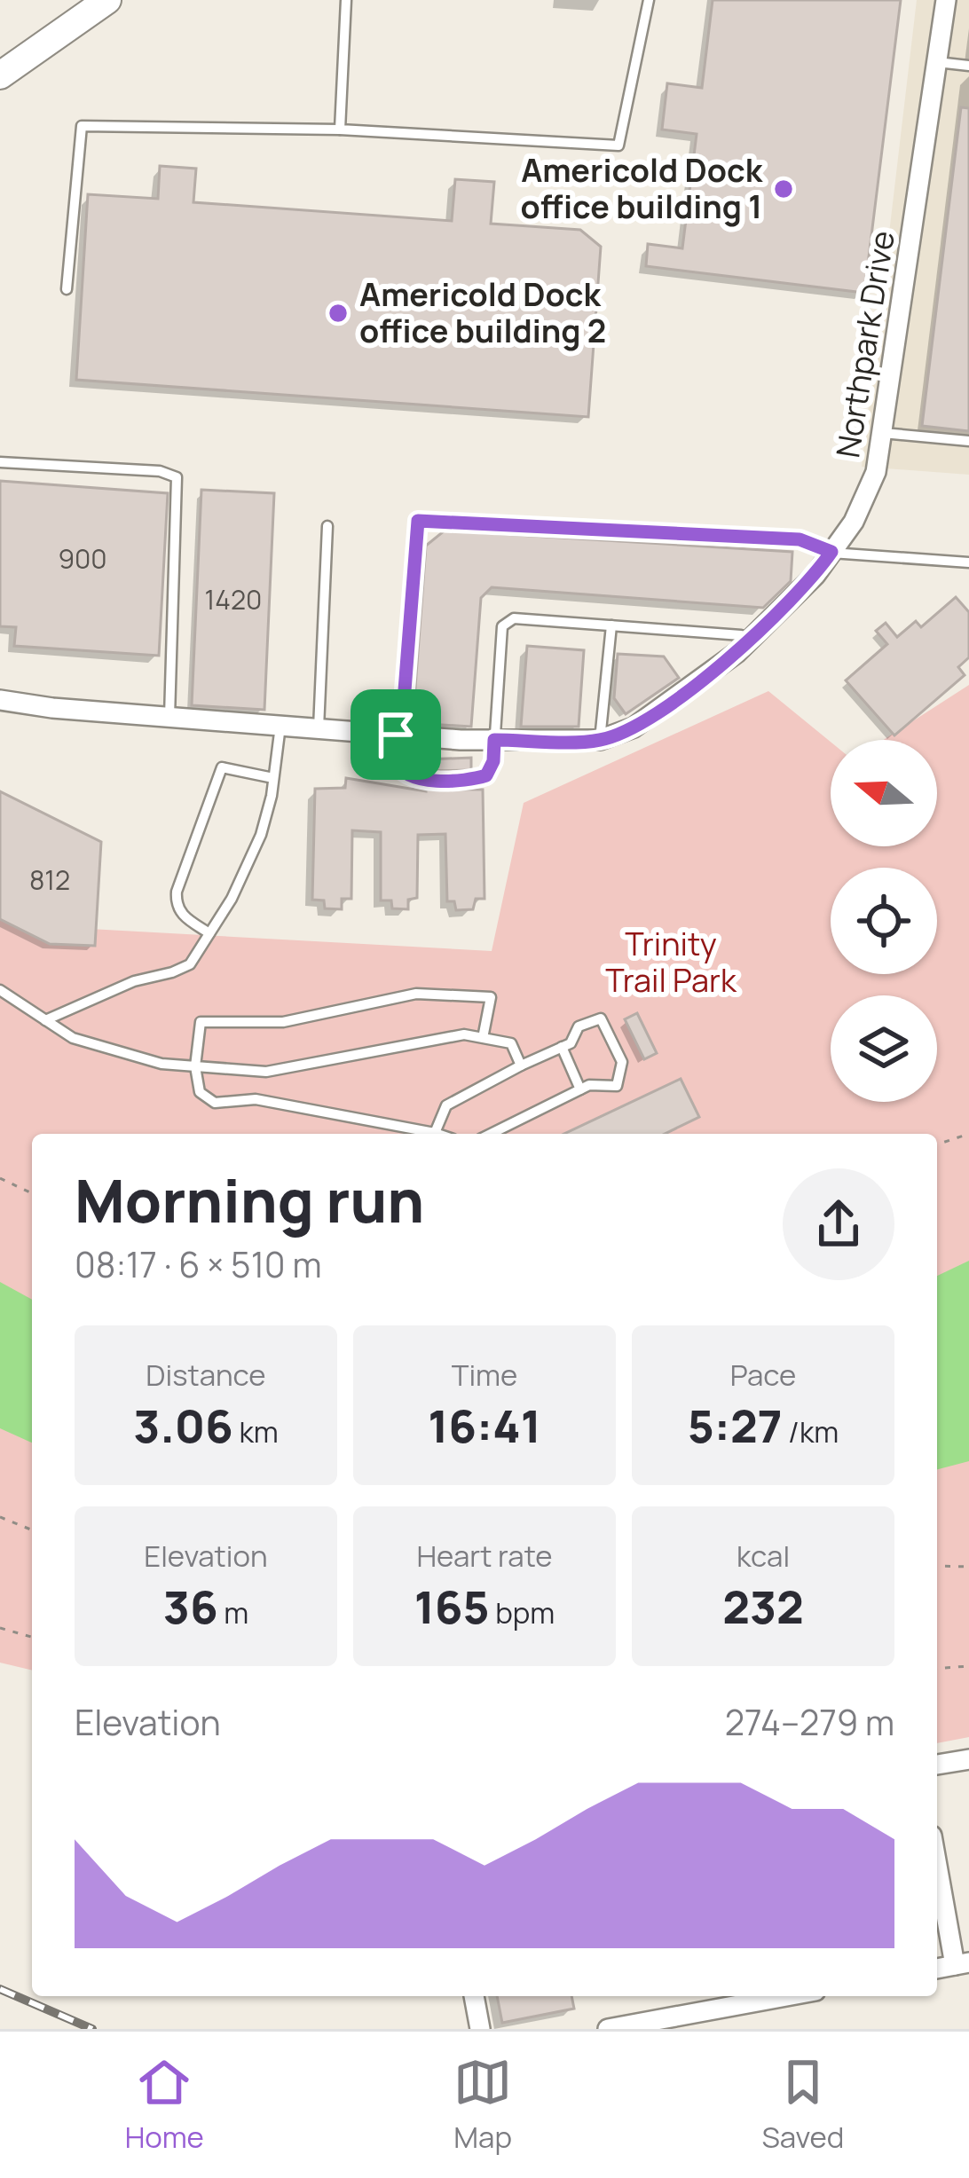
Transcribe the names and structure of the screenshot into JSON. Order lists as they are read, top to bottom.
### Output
{
  "streets": {
    "street": ["Northpark Drive"]
  },
  "parks": ["Trinity Trail Park"],
  "places": ["Americold Dock office building 1", "Americold Dock office building 2"],
  "house_numbers": ["900", "1420", "812"],
  "north": "left",
  "page": {
    "heading": ["Morning run", "08:17 · 6 × 510 m"],
    "stats": [
      ["Distance", "3.06 km"],
      ["Time", "16:41"],
      ["Pace", "5:27 /km"],
      ["Elevation", "36 m"],
      ["Heart rate", "165 bpm"],
      ["kcal", "232"]
    ],
    "chart": ["Elevation", "274–279 m"],
    "tabs": ["Home", "Map", "Saved"]
  }
}
